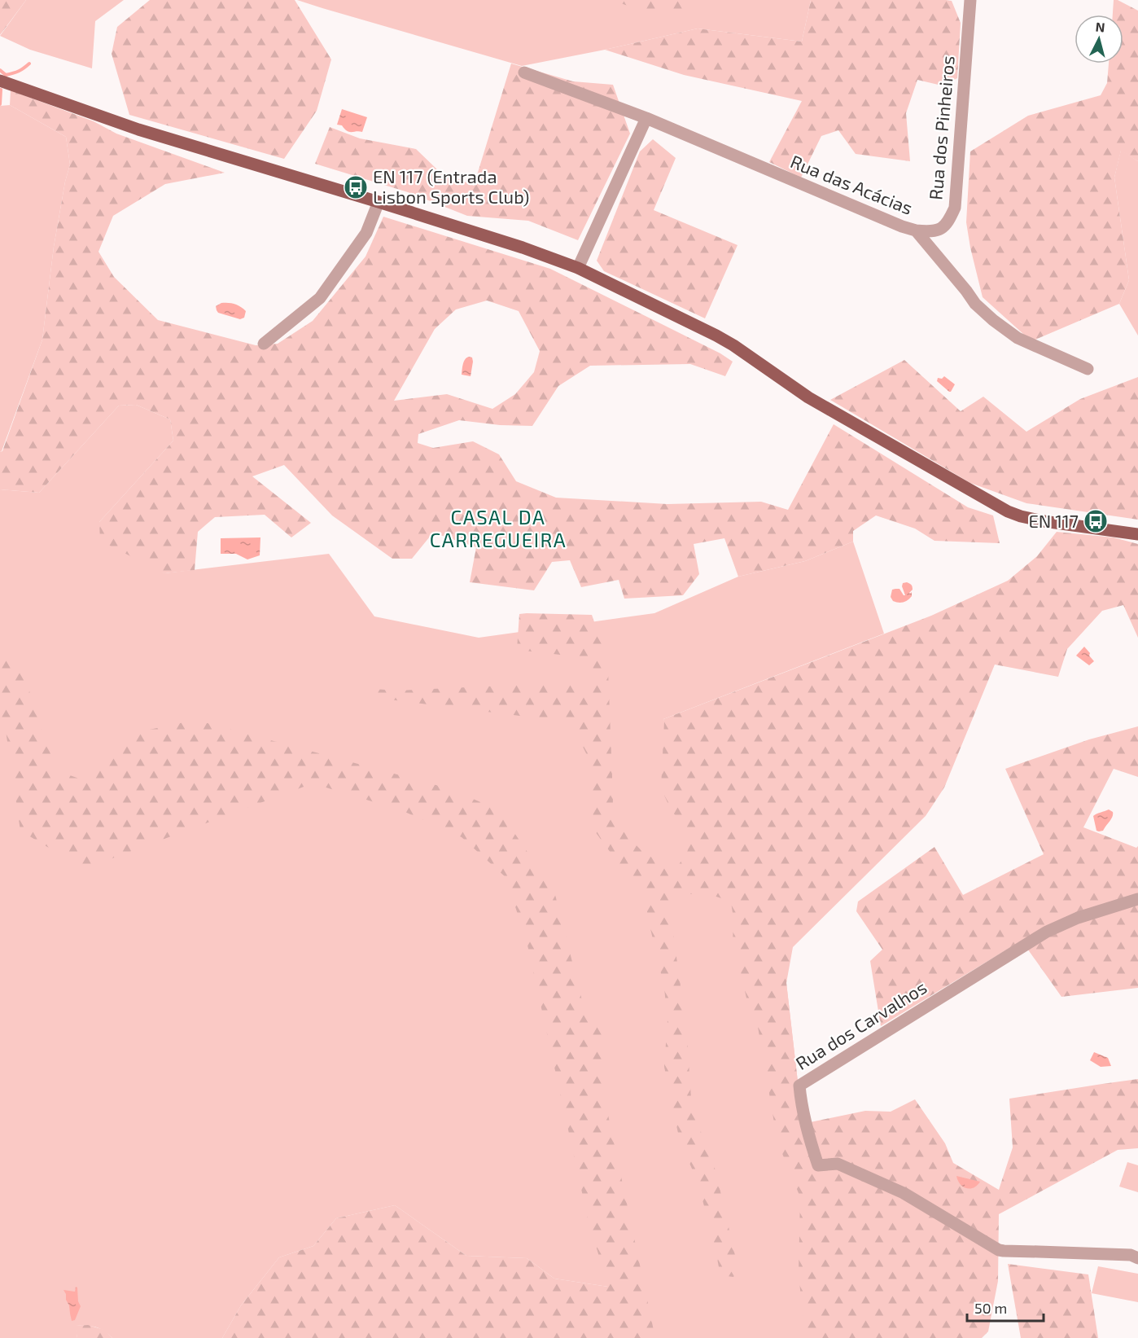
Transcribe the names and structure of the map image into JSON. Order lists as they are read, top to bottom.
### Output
{
  "streets": {
    "street": ["Rua dos Pinheiros", "Rua das Acácias", "Rua dos Carvalhos"]
  },
  "crossings": [
    ["Rua dos Pinheiros", "Rua das Acácias"]
  ],
  "districts": ["CASAL DA CARREGUEIRA"],
  "places": {
    "bus stop": ["EN 117 (Entrada Lisbon Sports Club)", "EN 117"]
  },
  "scale_bar": "50 m",
  "north": "top"
}
